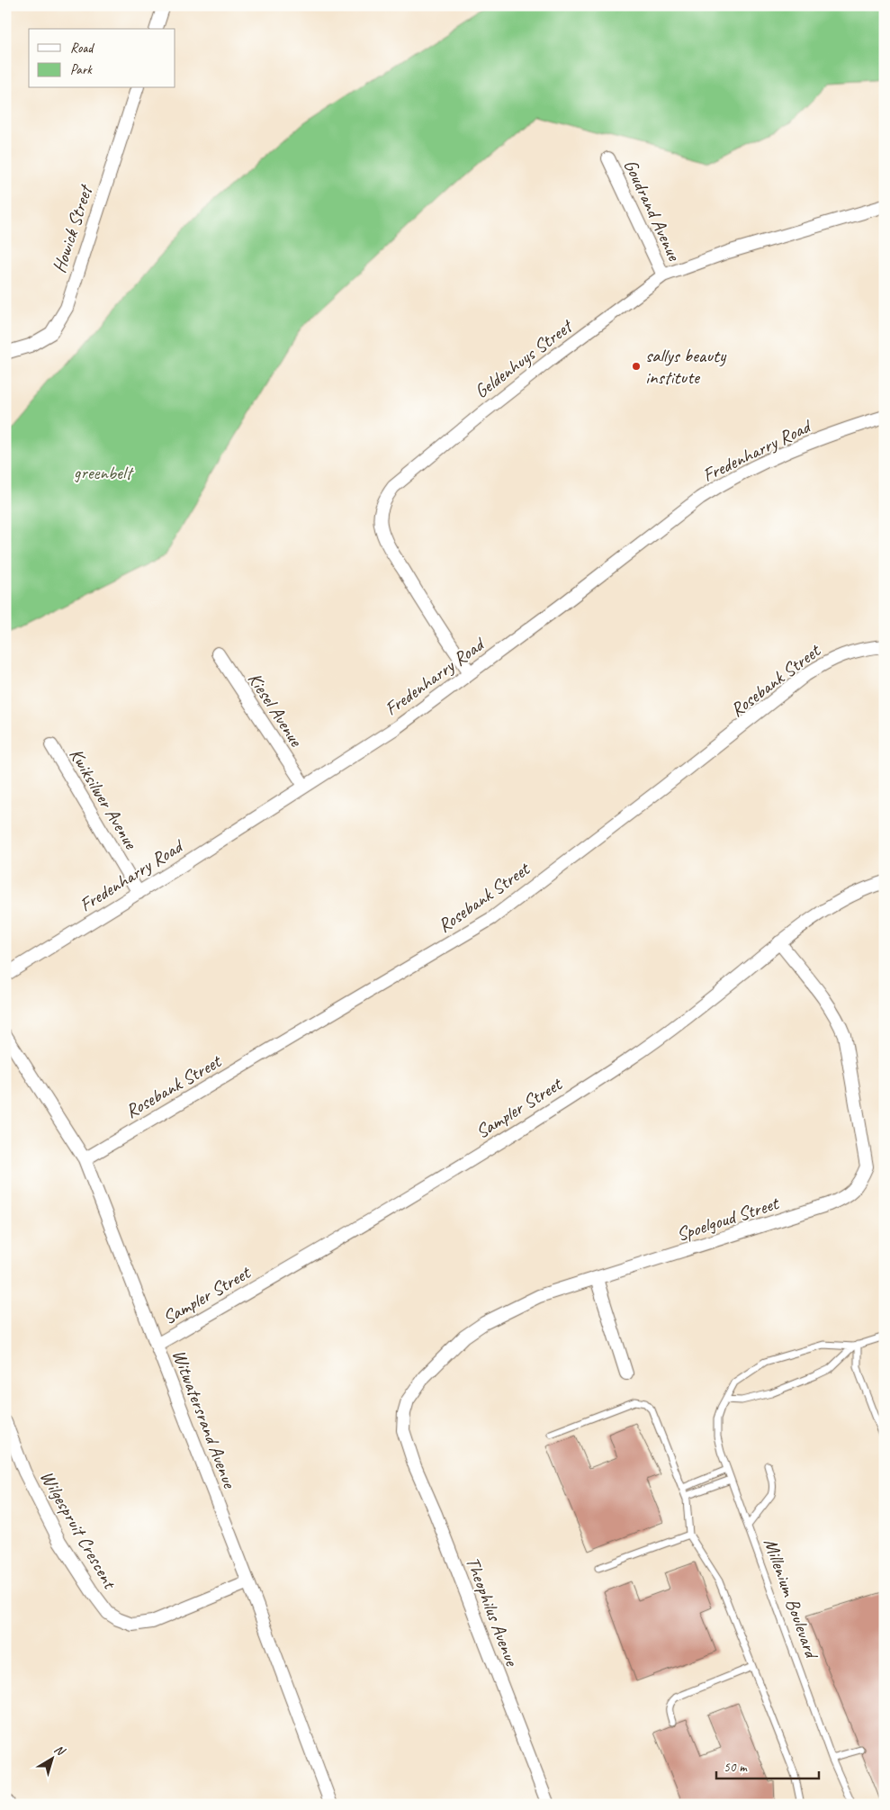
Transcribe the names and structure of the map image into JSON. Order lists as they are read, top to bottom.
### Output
{
  "streets": {
    "street": [
      "Goudrand Avenue",
      "Howick Street",
      "Geldenhuys Street",
      "Fredenharry Road",
      "Rosebank Street",
      "Kiesel Avenue",
      "Kwiksilwer Avenue",
      "Sampler Street",
      "Spoelgoud Street",
      "Witwatersrand Avenue",
      "Wilgespruit Crescent",
      "Theophilus Avenue"
    ],
    "lane": ["Millenium Boulevard"]
  },
  "crossings": [
    ["Goudrand Avenue", "Geldenhuys Street"],
    ["Geldenhuys Street", "Fredenharry Road"],
    ["Fredenharry Road", "Kiesel Avenue"],
    ["Fredenharry Road", "Kwiksilwer Avenue"],
    ["Rosebank Street", "Witwatersrand Avenue"],
    ["Sampler Street", "Spoelgoud Street"],
    ["Sampler Street", "Witwatersrand Avenue"],
    ["Spoelgoud Street", "Theophilus Avenue"],
    ["Witwatersrand Avenue", "Wilgespruit Crescent"]
  ],
  "parks": ["greenbelt"],
  "places": ["sallys beauty institute"],
  "legend": ["Road", "Park"],
  "scale_bar": "50 m",
  "north": "top right"
}
